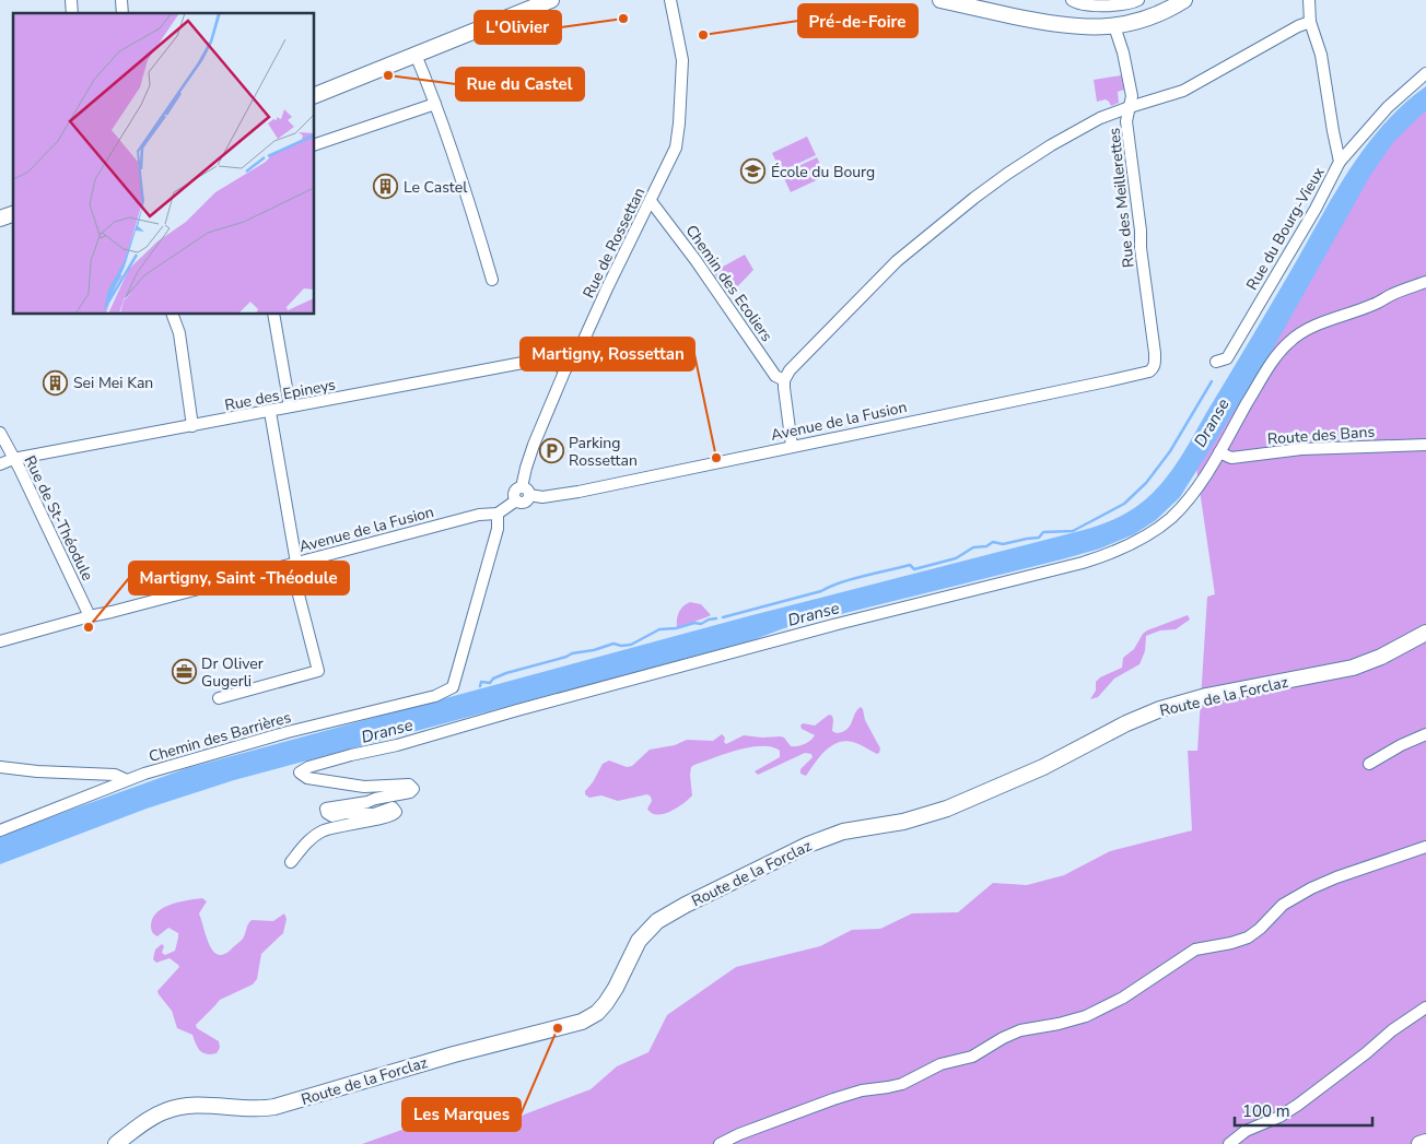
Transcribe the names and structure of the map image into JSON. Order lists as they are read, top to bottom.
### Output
{
  "streets": {
    "main road": ["Route de la Forclaz"],
    "street": [
      "Rue des Meillerettes",
      "Rue du Bourg-Vieux",
      "Rue de Rossettan",
      "Chemin des Ecoliers",
      "Rue des Epineys",
      "Avenue de la Fusion",
      "Route des Bans",
      "Rue de St-Théodule",
      "Chemin des Barrières"
    ]
  },
  "crossings": [
    ["Rue des Meillerettes", "Avenue de la Fusion"],
    ["Rue de Rossettan", "Chemin des Ecoliers"],
    ["Rue de Rossettan", "Rue des Epineys"],
    ["Rue de Rossettan", "Avenue de la Fusion"],
    ["Rue des Epineys", "Rue de St-Théodule"],
    ["Avenue de la Fusion", "Rue de St-Théodule"],
    ["Avenue de la Fusion", "Chemin des Barrières"]
  ],
  "water": ["Dranse"],
  "places": {
    "other": [
      "L'Olivier",
      "Pré-de-Foire",
      "Rue du Castel",
      "Martigny, Rossettan",
      "Martigny, Saint -Théodule",
      "Les Marques"
    ],
    "school or university": ["École du Bourg"],
    "building": ["Le Castel", "Sei Mei Kan"],
    "parking": ["Parking Rossettan"],
    "office": ["Dr Oliver Gugerli"]
  },
  "scale_bar": "100 m"
}
